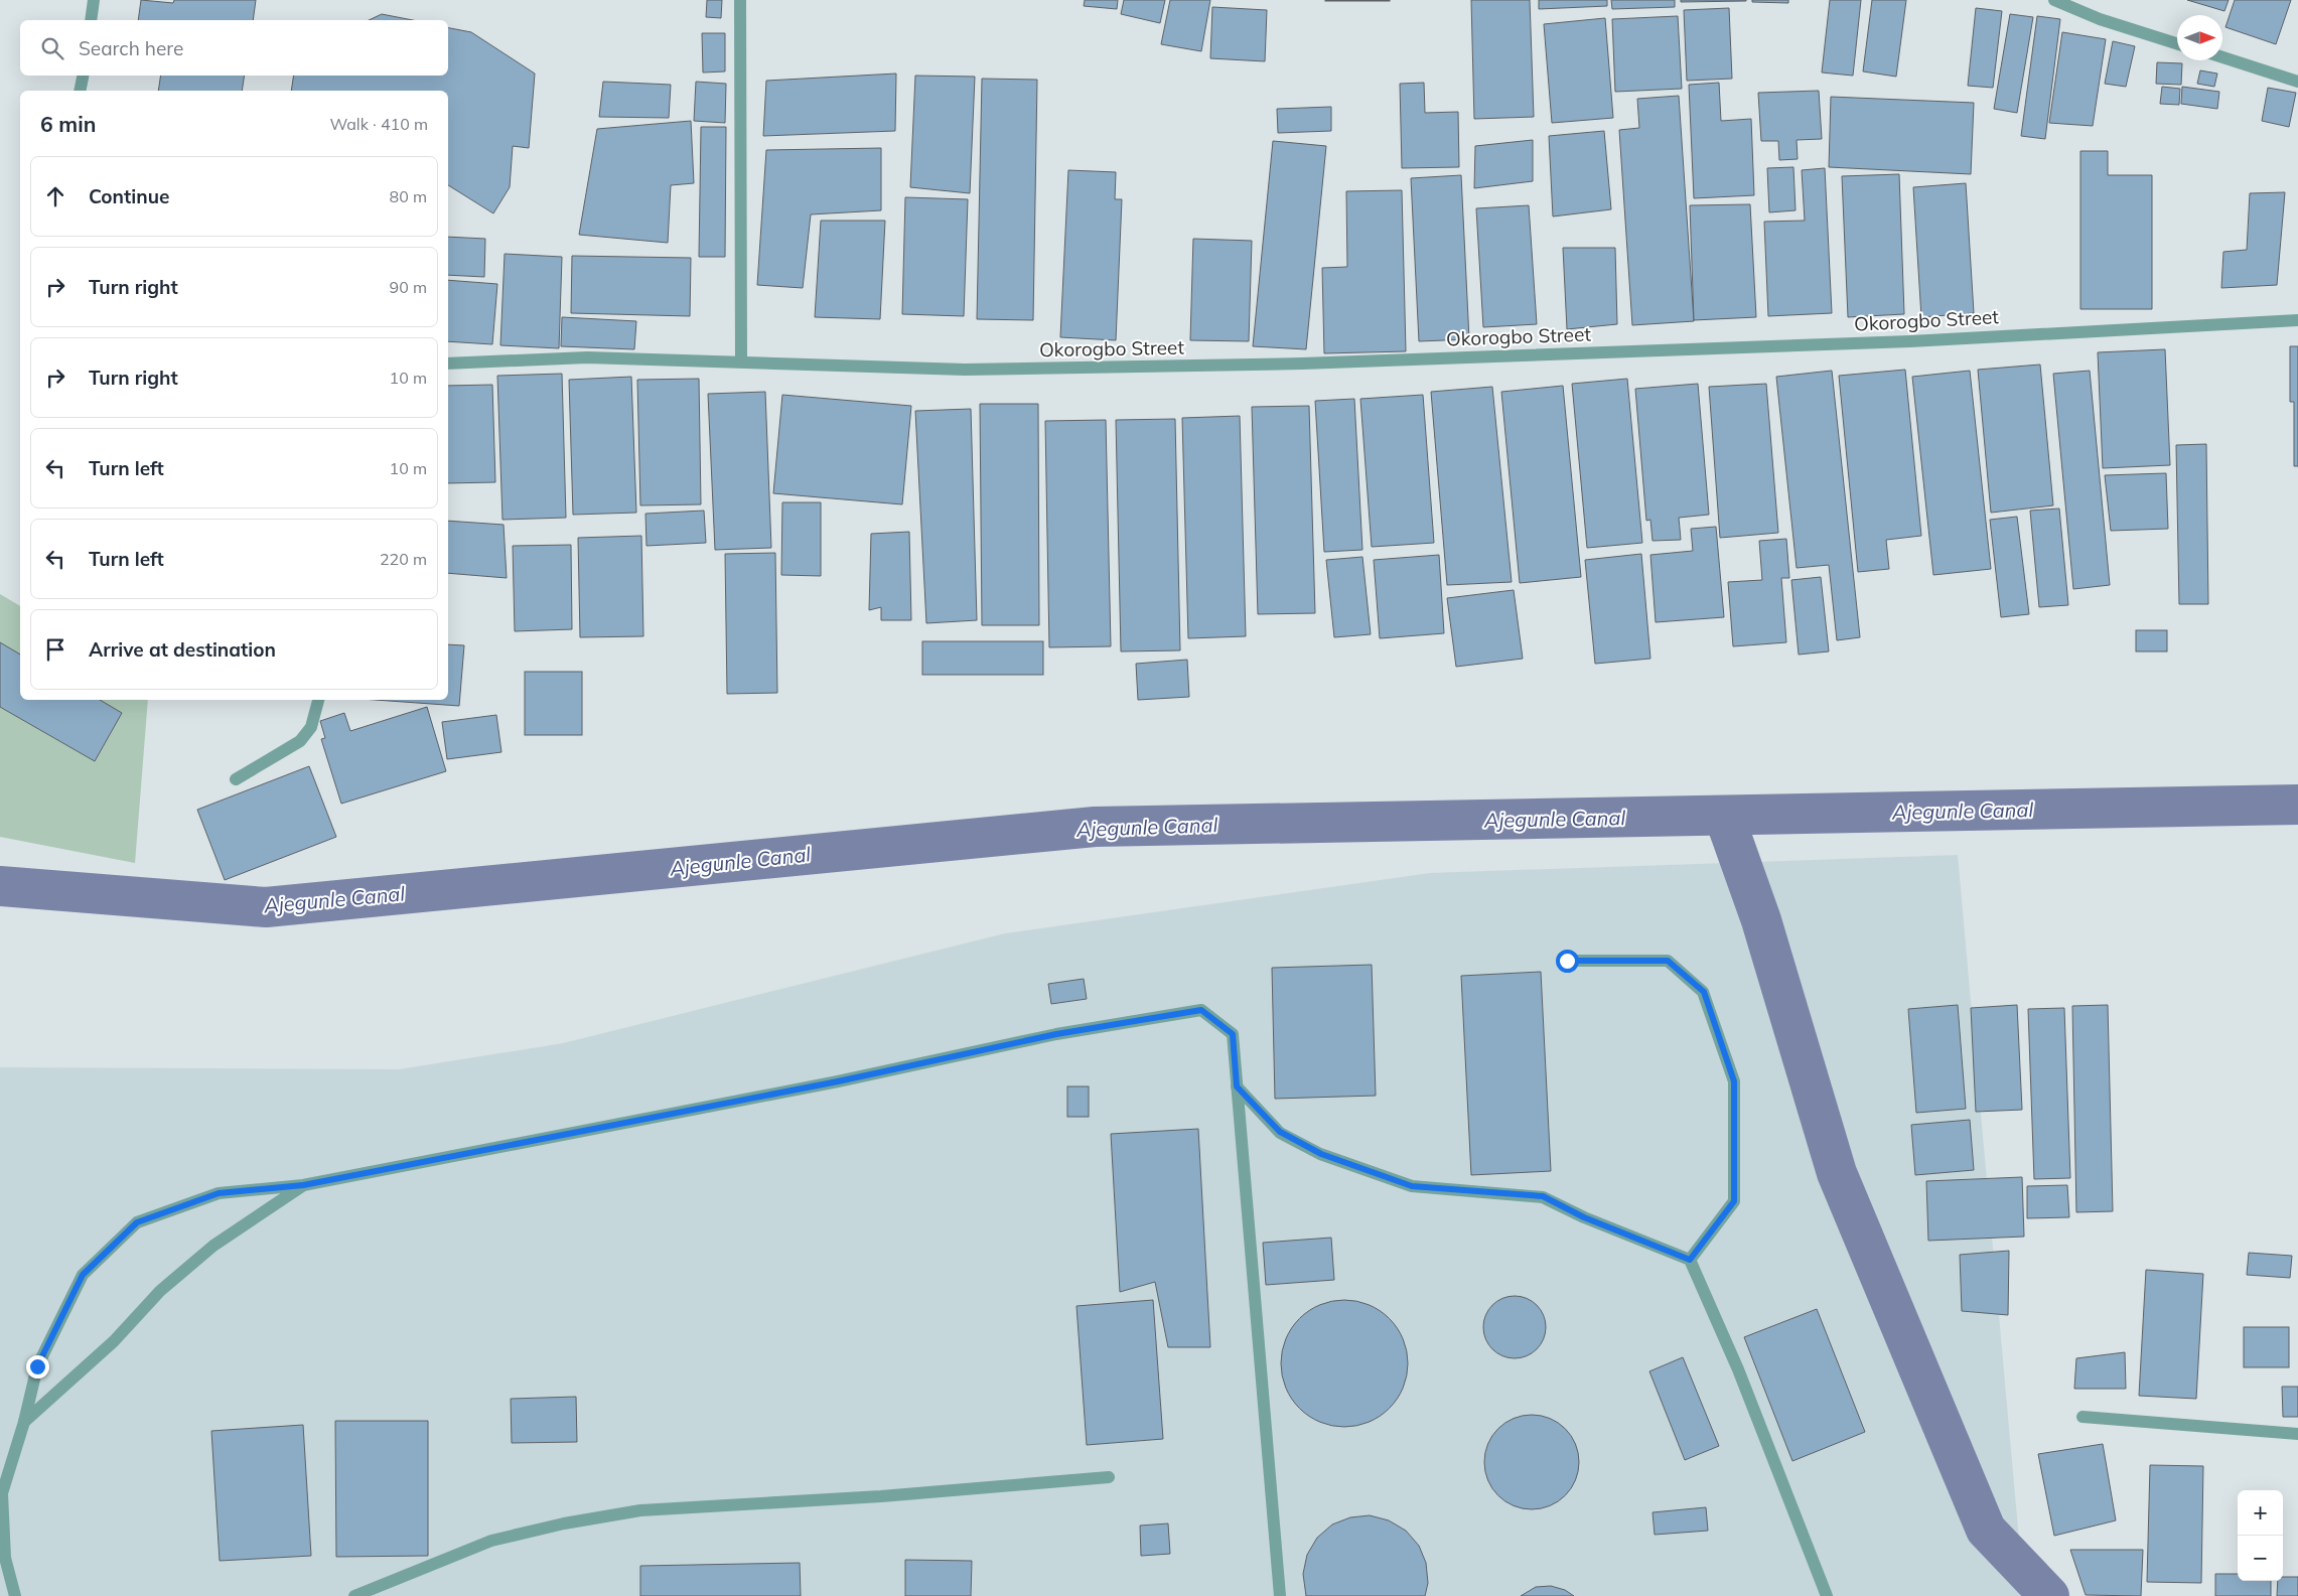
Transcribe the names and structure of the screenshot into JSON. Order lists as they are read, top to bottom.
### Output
{
  "streets": {
    "street": ["Okorogbo Street"]
  },
  "water": ["Ajegunle Canal"],
  "north": "right",
  "page": {
    "search": "Search here",
    "heading": ["6 min", "Walk · 410 m"],
    "list": [
      ["Continue", "80 m"],
      ["Turn right", "90 m"],
      ["Turn right", "10 m"],
      ["Turn left", "10 m"],
      ["Turn left", "220 m"],
      "Arrive at destination"
    ],
    "map_buttons": ["+", "−"]
  }
}
